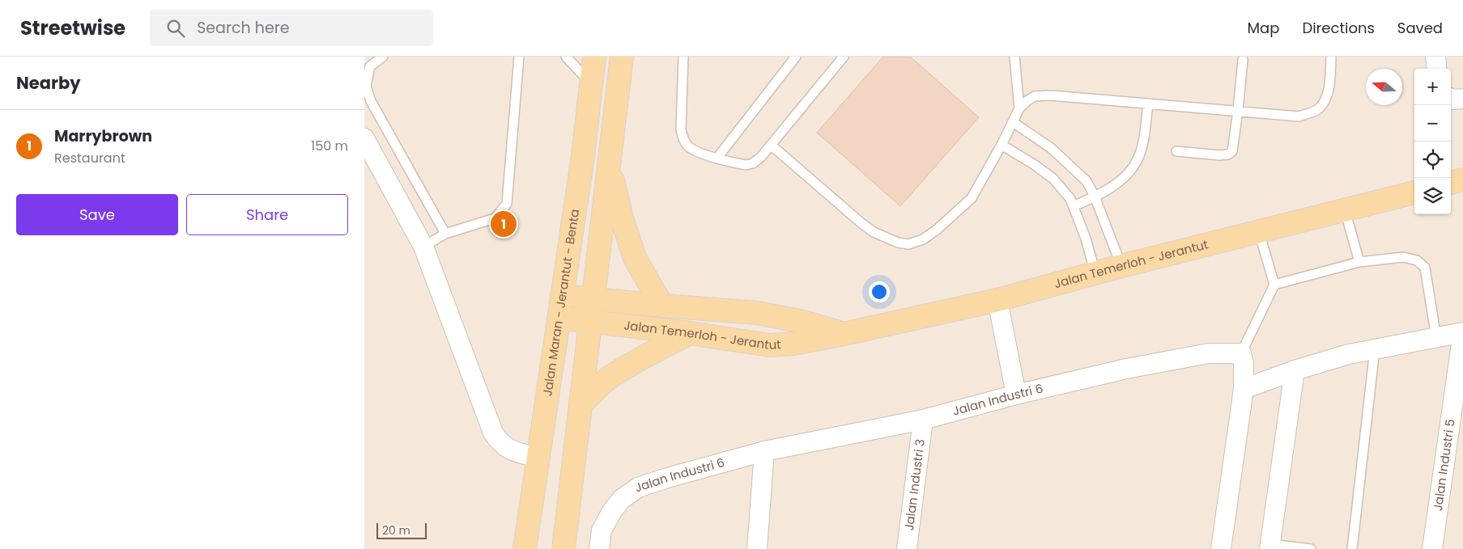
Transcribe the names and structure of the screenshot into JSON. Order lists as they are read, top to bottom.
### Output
{
  "streets": {
    "main road": ["Jalan Temerloh - Jerantut", "Jalan Maran - Jerantut - Benta"],
    "street": ["Jalan Industri 6", "Jalan Industri 5", "Jalan Industri 3"]
  },
  "crossings": [
    ["Jalan Temerloh - Jerantut", "Jalan Maran - Jerantut - Benta"],
    ["Jalan Industri 6", "Jalan Industri 3"]
  ],
  "scale_bar": "20 m",
  "north": "left",
  "page": {
    "header": "Streetwise",
    "search": "Search here",
    "nav": ["Map", "Directions", "Saved"],
    "heading": "Nearby",
    "map_buttons": ["+", "−"],
    "list": [
      {
        "mark": "1",
        "name": "Marrybrown",
        "note": "Restaurant",
        "value": "150 m"
      }
    ],
    "buttons": ["Save", "Share"],
    "pins": "1",
    "scale": "20 m"
  }
}
